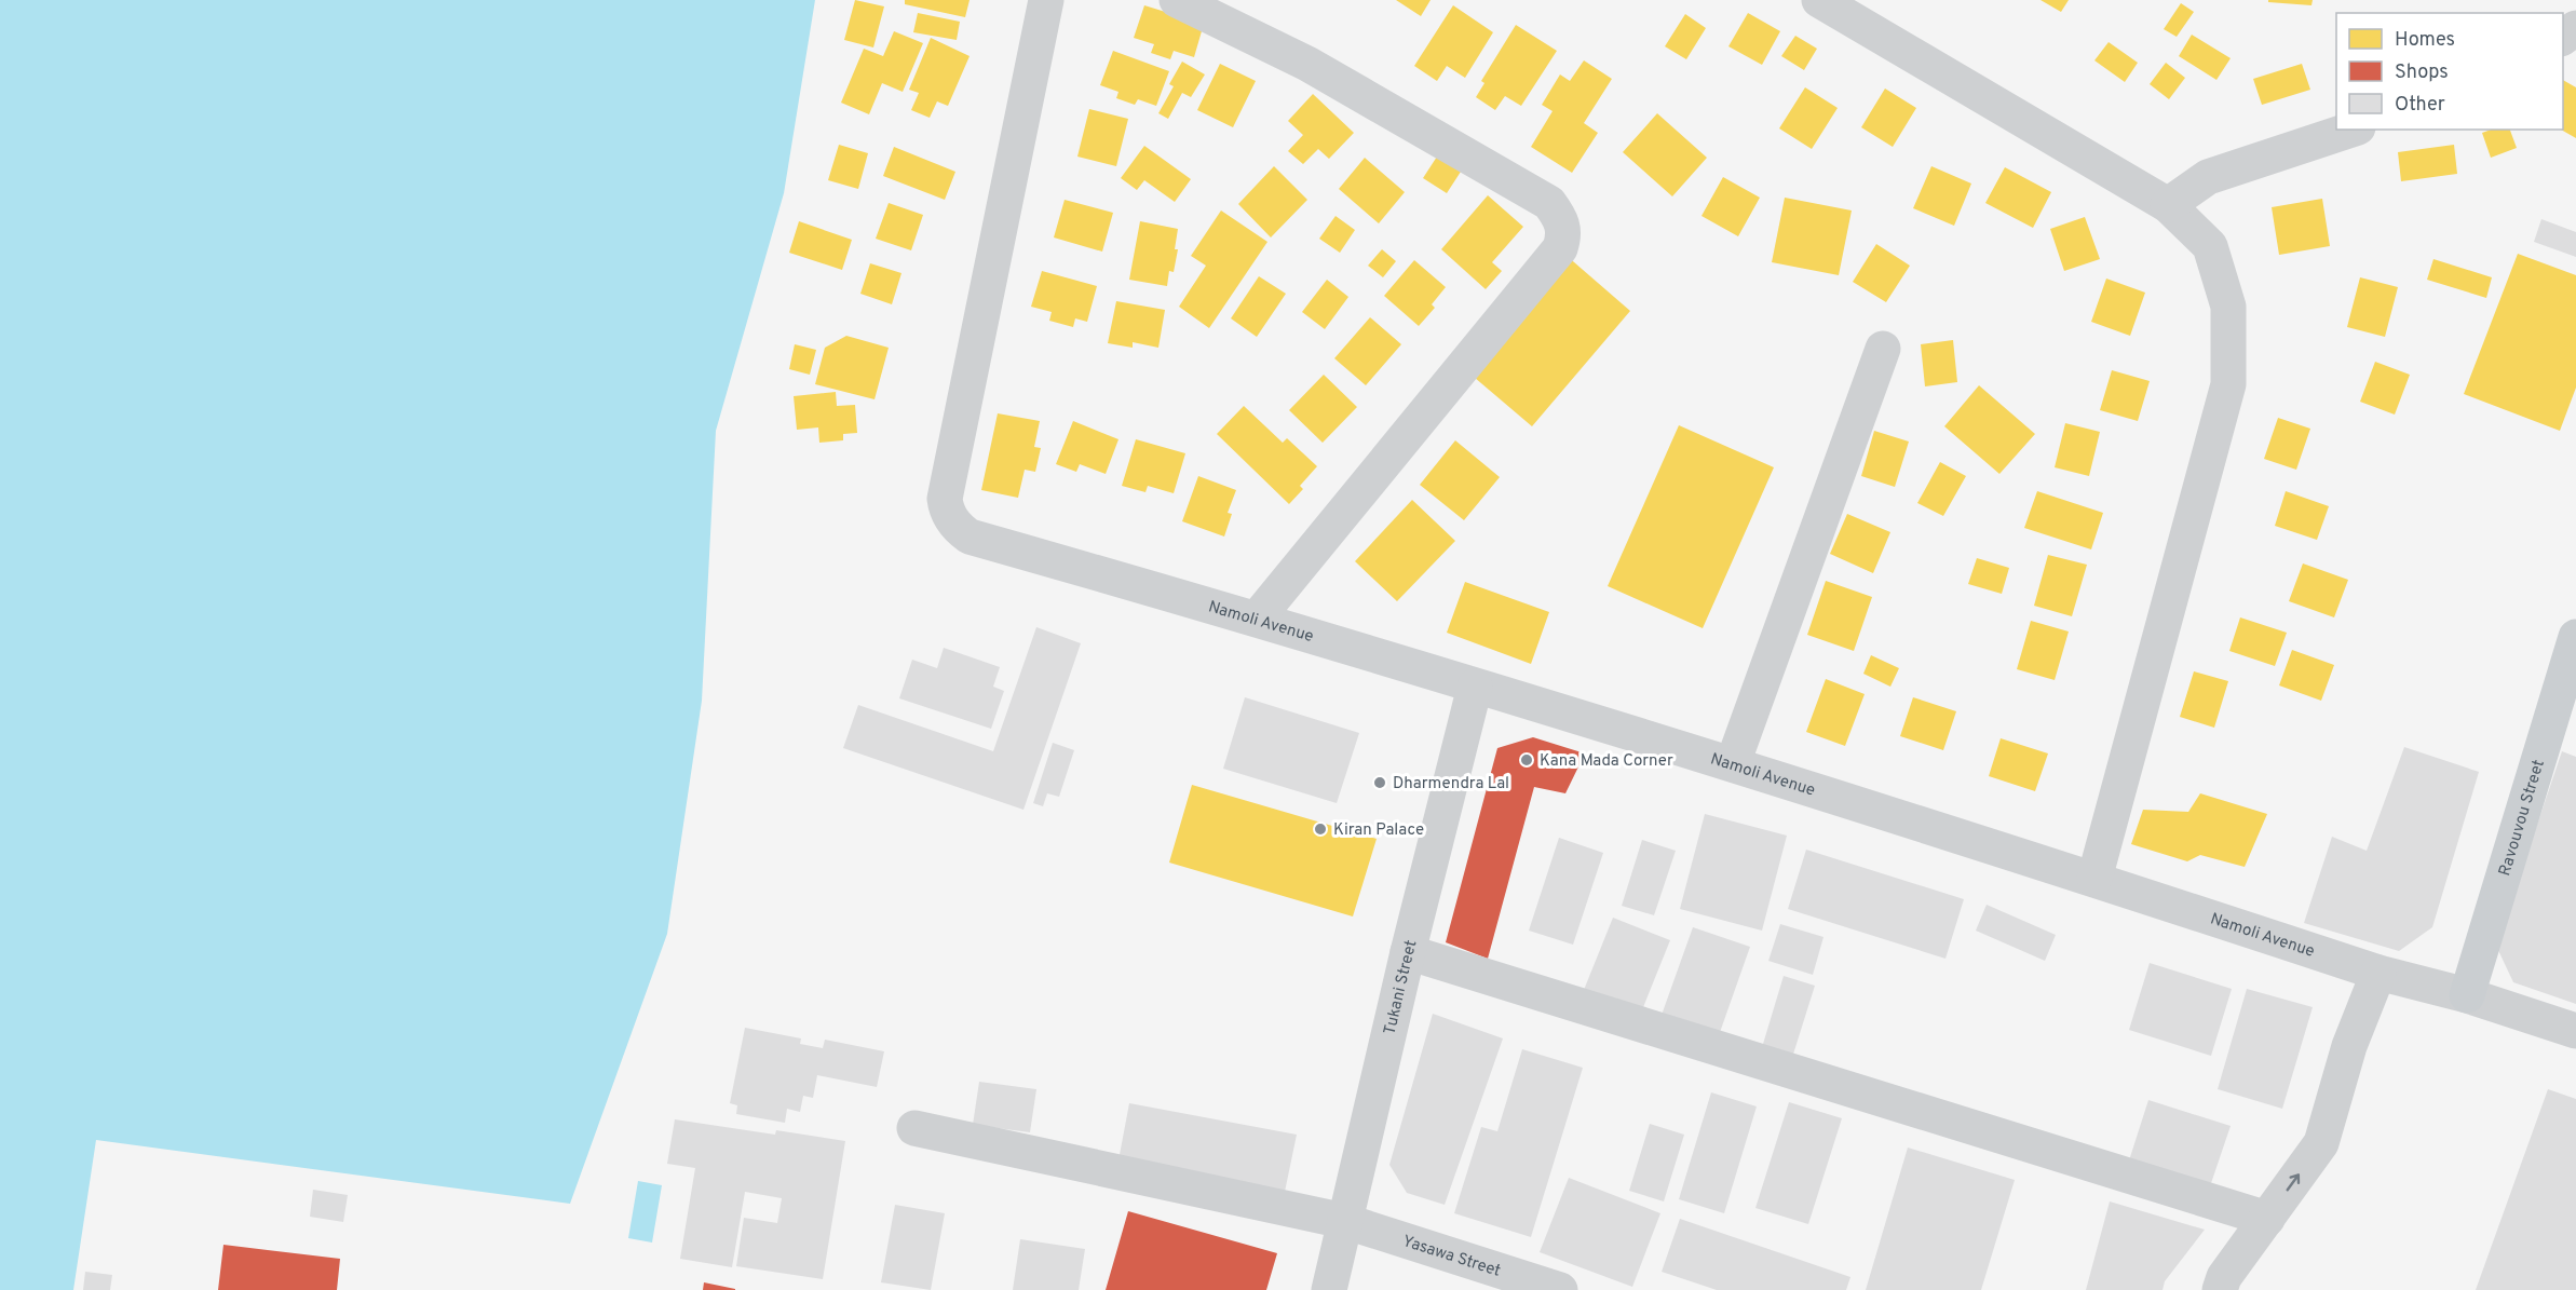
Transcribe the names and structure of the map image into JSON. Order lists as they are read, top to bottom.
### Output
{
  "streets": {
    "main road": ["Ravouvou Street"],
    "street": ["Namoli Avenue", "Tukani Street", "Yasawa Street"]
  },
  "crossings": [
    ["Namoli Avenue", "Ravouvou Street"],
    ["Namoli Avenue", "Tukani Street"],
    ["Tukani Street", "Yasawa Street"]
  ],
  "places": ["Kana Mada Corner", "Dharmendra Lal", "Kiran Palace"],
  "legend": ["Homes", "Shops", "Other"]
}
